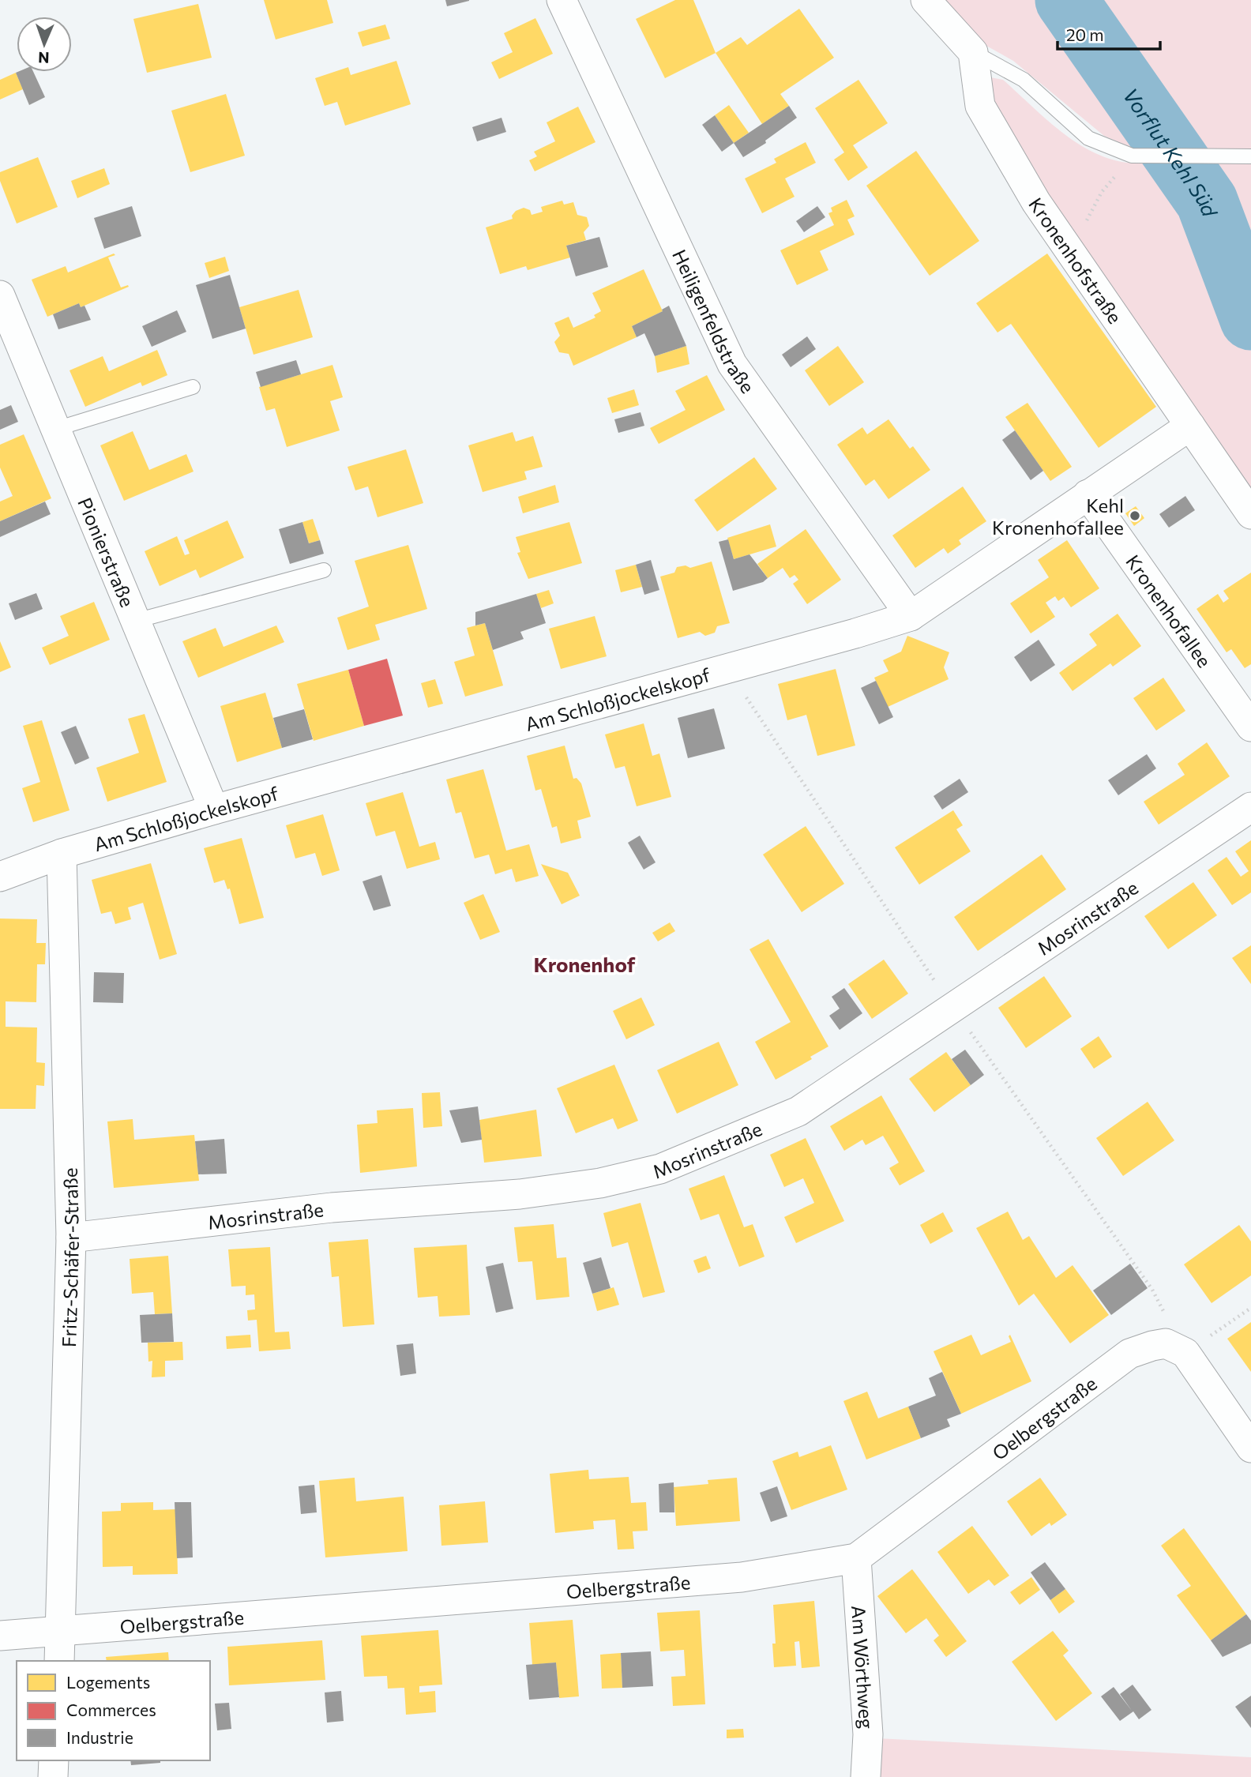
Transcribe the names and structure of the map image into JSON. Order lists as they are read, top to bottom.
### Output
{
  "streets": {
    "street": [
      "Kronenhofstraße",
      "Heiligenfeldstraße",
      "Pionierstraße",
      "Kronenhofallee",
      "Am Schloßjockelskopf",
      "Mosrinstraße",
      "Fritz-Schäfer-Straße",
      "Oelbergstraße",
      "Am Wörthweg"
    ]
  },
  "crossings": [
    ["Kronenhofstraße", "Am Schloßjockelskopf"],
    ["Heiligenfeldstraße", "Am Schloßjockelskopf"],
    ["Pionierstraße", "Am Schloßjockelskopf"],
    ["Kronenhofallee", "Am Schloßjockelskopf"],
    ["Am Schloßjockelskopf", "Fritz-Schäfer-Straße"],
    ["Mosrinstraße", "Fritz-Schäfer-Straße"],
    ["Fritz-Schäfer-Straße", "Oelbergstraße"],
    ["Oelbergstraße", "Am Wörthweg"]
  ],
  "districts": ["Kronenhof"],
  "water": ["Vorflut Kehl Süd"],
  "places": ["Kehl Kronenhofallee"],
  "legend": ["Logements", "Commerces", "Industrie"],
  "scale_bar": "20 m",
  "north": "bottom"
}
